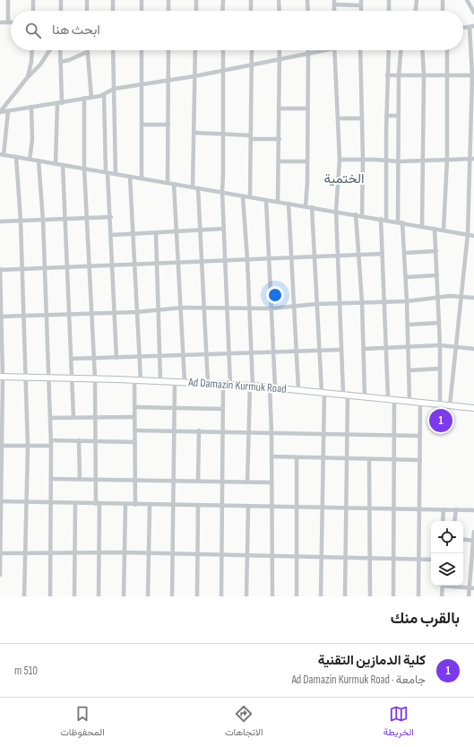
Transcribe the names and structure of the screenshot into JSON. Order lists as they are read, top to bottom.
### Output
{
  "streets": {
    "highway": ["Ad Damazin Kurmuk Road"]
  },
  "districts": ["الختمية"],
  "page": {
    "search": "ابحث هنا",
    "pins": "1",
    "heading": "بالقرب منك",
    "list": [
      {
        "mark": "1",
        "name": "كلية الدمازين التقنية",
        "note": "جامعة · Ad Damazin Kurmuk Road",
        "value": "510 m"
      }
    ],
    "nav": ["الخريطة", "الاتجاهات", "المحفوظات"]
  }
}
